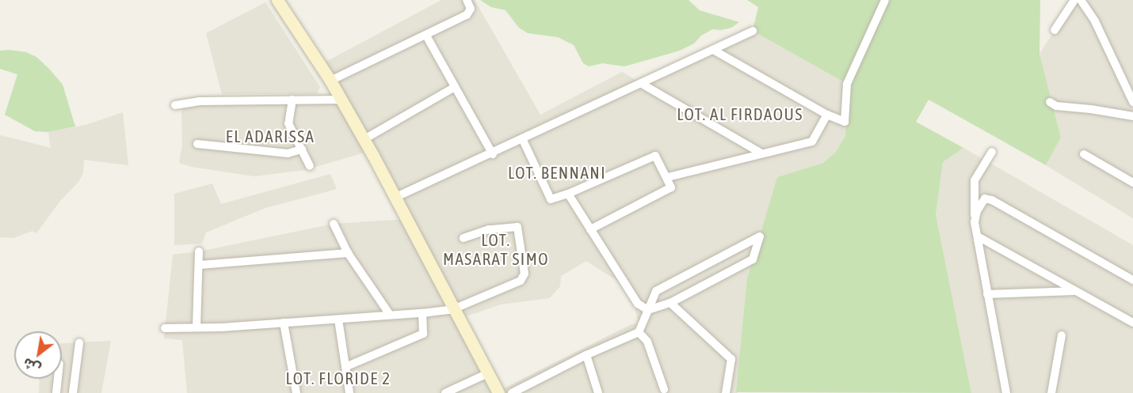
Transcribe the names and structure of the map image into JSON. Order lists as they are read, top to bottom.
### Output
{
  "districts": [
    "LOT. AL FIRDAOUS",
    "EL ADARISSA",
    "LOT. BENNANI",
    "LOT. MASARAT SIMO",
    "LOT. FLORIDE 2"
  ],
  "north": "bottom left"
}
